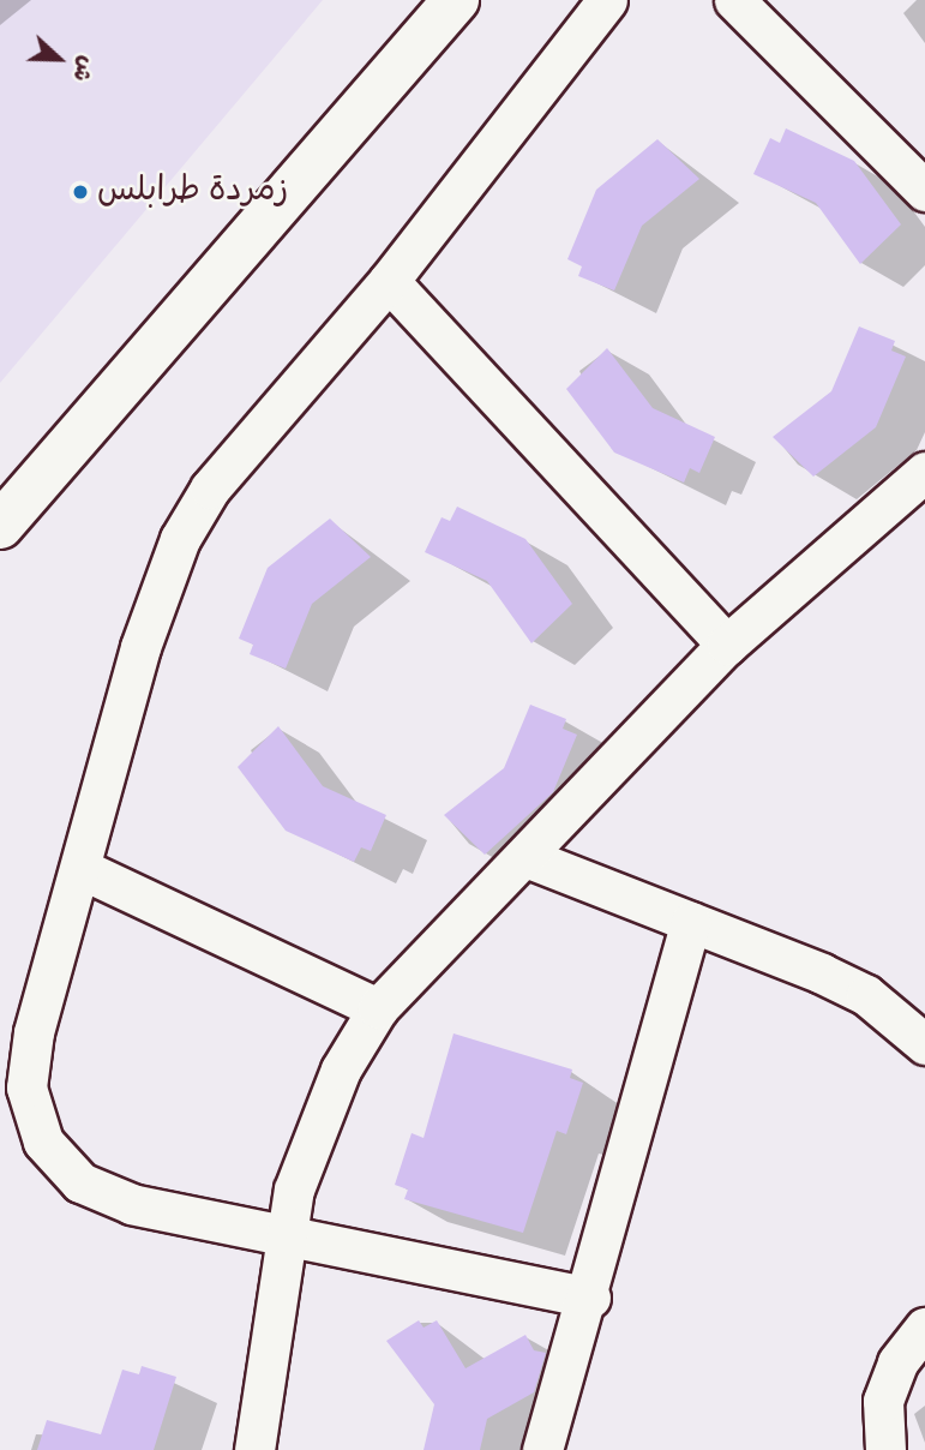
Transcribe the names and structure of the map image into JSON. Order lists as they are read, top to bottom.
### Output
{
  "places": ["زمردة طرابلس"],
  "north": "right"
}
